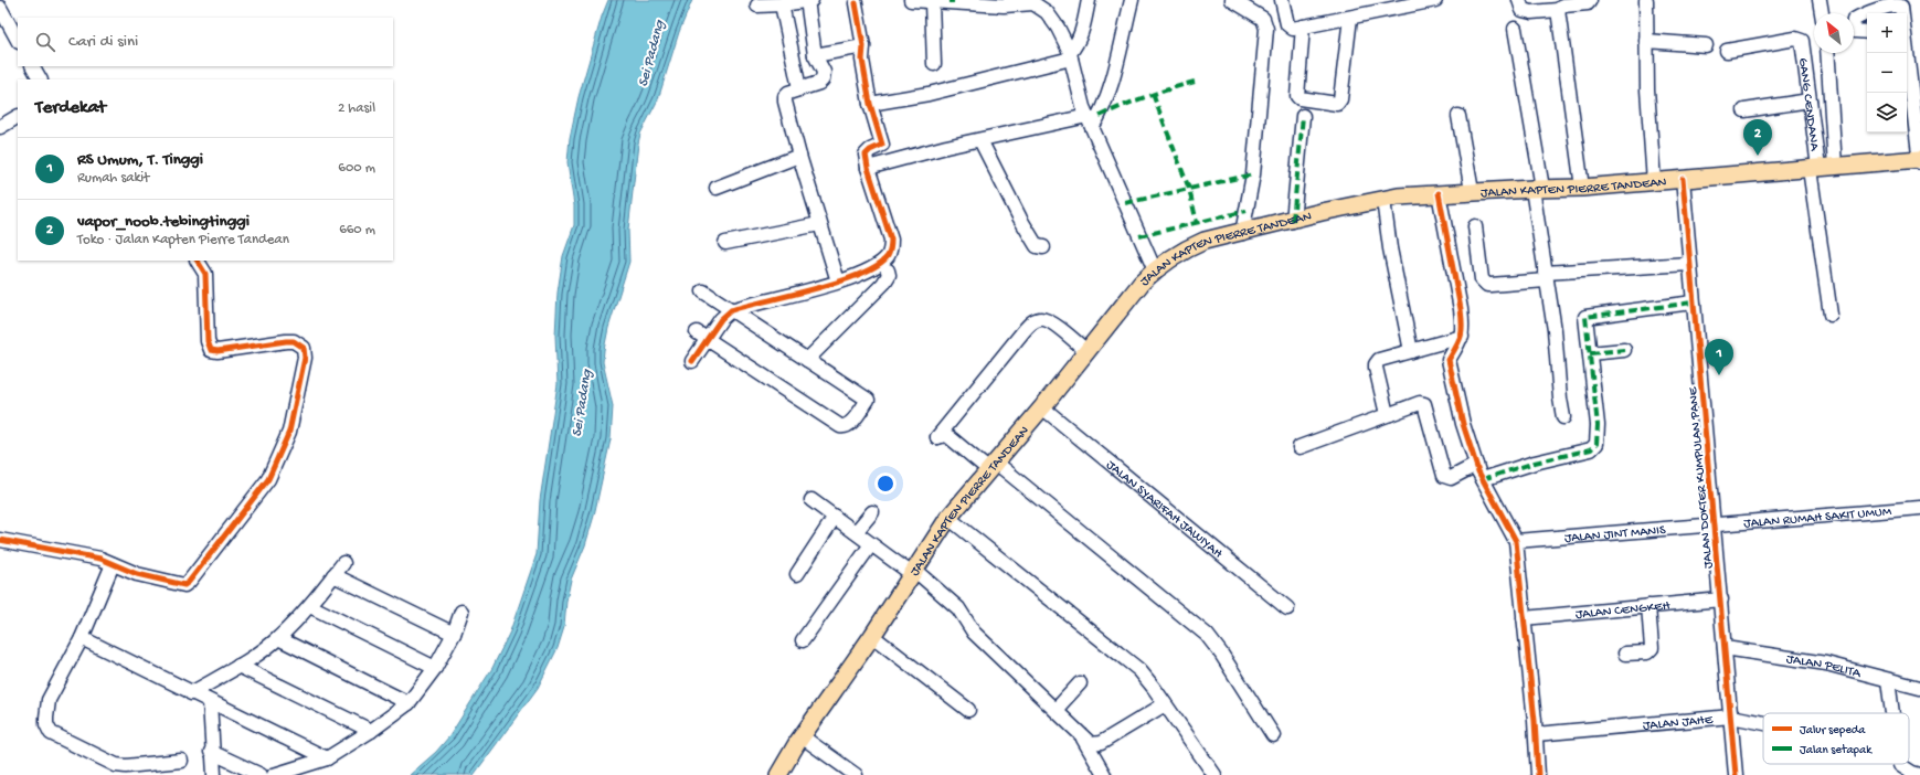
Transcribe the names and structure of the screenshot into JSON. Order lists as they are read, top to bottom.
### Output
{
  "streets": {
    "main road": ["JALAN KAPTEN PIERRE TANDEAN"],
    "street": [
      "GANG CENDANA",
      "JALAN DOKTER KUMPULAN PANE",
      "JALAN SYARIFAH JAWIYAH",
      "JALAN RUMAH SAKIT UMUM",
      "JALAN JINT MANIS",
      "JALAN CENGKEH",
      "JALAN PELITA",
      "JALAN JAHE"
    ]
  },
  "crossings": [
    ["GANG CENDANA", "JALAN KAPTEN PIERRE TANDEAN"],
    ["JALAN KAPTEN PIERRE TANDEAN", "JALAN DOKTER KUMPULAN PANE"],
    ["JALAN KAPTEN PIERRE TANDEAN", "JALAN SYARIFAH JAWIYAH"],
    ["JALAN DOKTER KUMPULAN PANE", "JALAN RUMAH SAKIT UMUM"],
    ["JALAN DOKTER KUMPULAN PANE", "JALAN JINT MANIS"],
    ["JALAN DOKTER KUMPULAN PANE", "JALAN CENGKEH"],
    ["JALAN DOKTER KUMPULAN PANE", "JALAN PELITA"],
    ["JALAN DOKTER KUMPULAN PANE", "JALAN JAHE"],
    ["JALAN RUMAH SAKIT UMUM", "JALAN JINT MANIS"]
  ],
  "water": ["Sei Padang"],
  "legend": ["Jalur sepeda", "Jalan setapak"],
  "north": "top left",
  "page": {
    "map_buttons": ["+", "−"],
    "search": "Cari di sini",
    "heading": ["Terdekat", "2 hasil"],
    "pins": ["2", "1"],
    "list": [
      {
        "mark": "1",
        "name": "RS Umum, T. Tinggi",
        "note": "Rumah sakit",
        "value": "600 m"
      },
      {
        "mark": "2",
        "name": "vapor_noob.tebingtinggi",
        "note": "Toko · Jalan Kapten Pierre Tandean",
        "value": "660 m"
      }
    ]
  }
}
